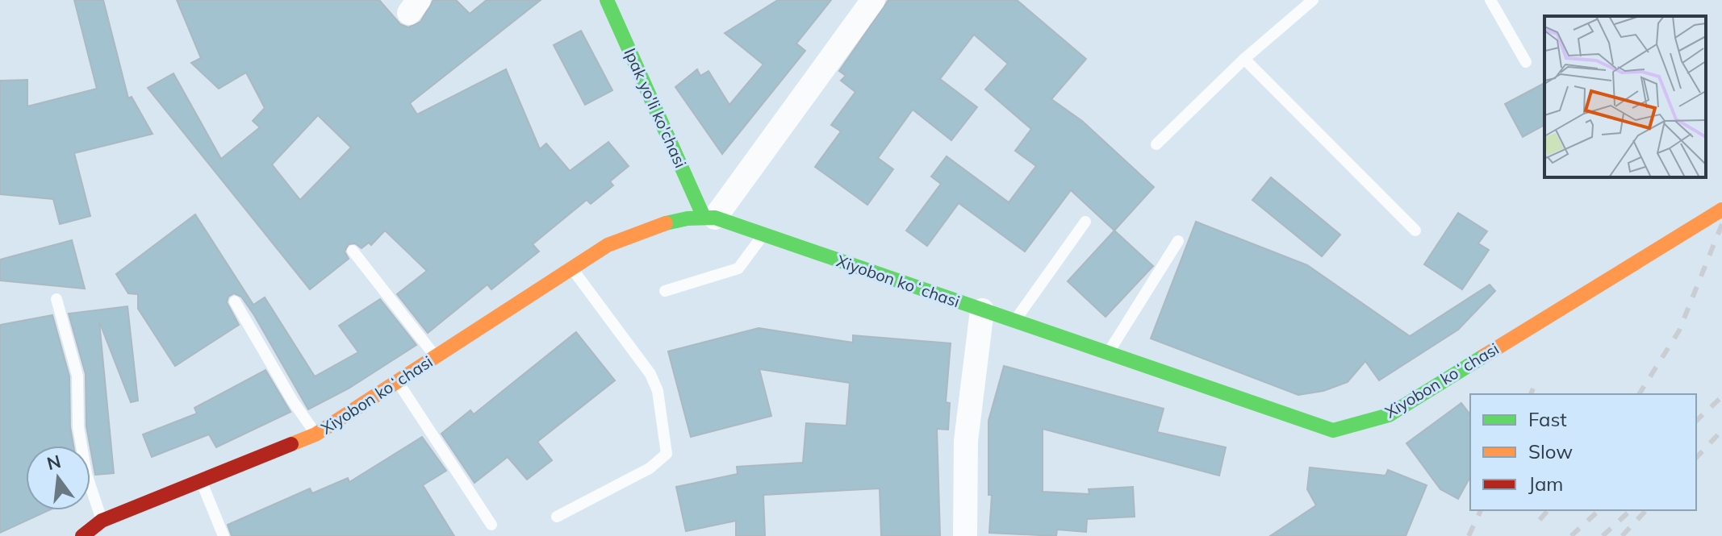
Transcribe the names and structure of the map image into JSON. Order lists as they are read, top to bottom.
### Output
{
  "streets": {
    "main road": ["Ipak yo'li ko'chasi", "Xiyobon koʻchasi"]
  },
  "crossings": [
    ["Ipak yo'li ko'chasi", "Xiyobon koʻchasi"]
  ],
  "legend": ["Fast", "Slow", "Jam"],
  "north": "top"
}
